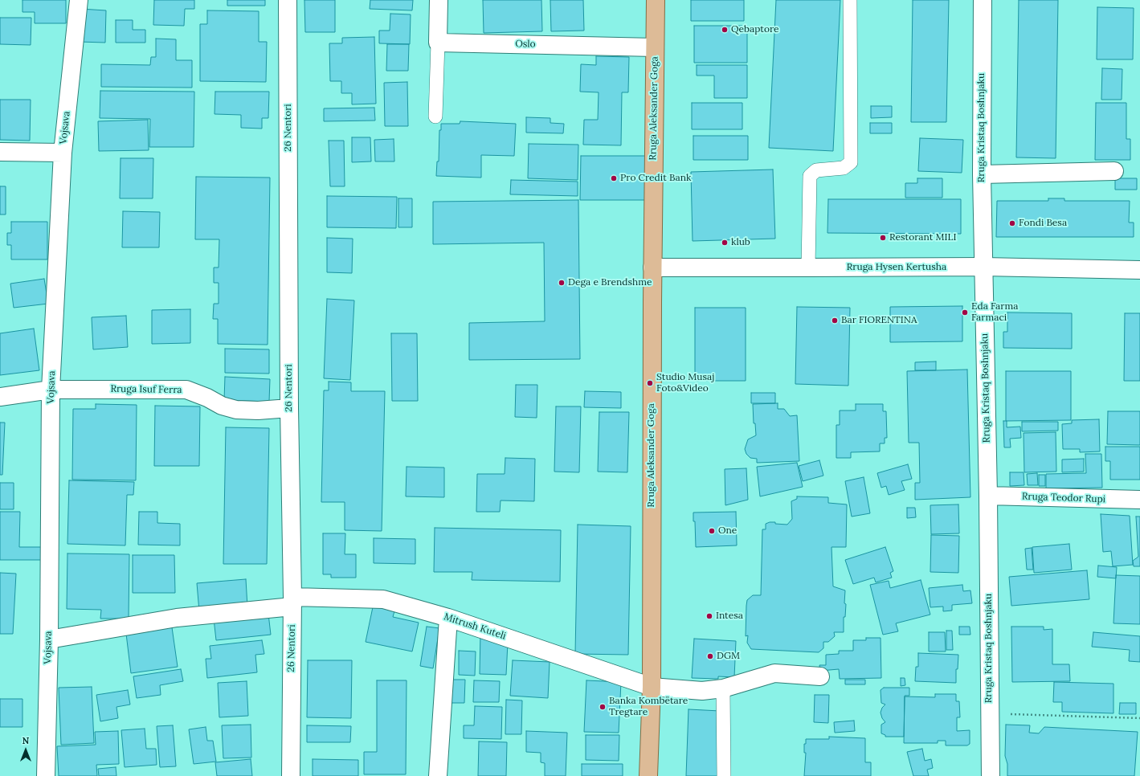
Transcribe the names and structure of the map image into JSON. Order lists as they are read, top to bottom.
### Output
{
  "streets": {
    "main road": ["Rruga Aleksander Goga"],
    "street": [
      "Oslo",
      "Vojsava",
      "26 Nentori",
      "Rruga Kristaq Boshnjaku",
      "Rruga Hysen Kertusha",
      "Rruga Isuf Ferra",
      "Rruga Teodor Rupi",
      "Mitrush Kuteli"
    ]
  },
  "crossings": [
    ["Oslo", "Rruga Aleksander Goga"],
    ["Rruga Aleksander Goga", "Rruga Hysen Kertusha"],
    ["Rruga Aleksander Goga", "Mitrush Kuteli"],
    ["Vojsava", "Rruga Isuf Ferra"],
    ["Vojsava", "Mitrush Kuteli"],
    ["26 Nentori", "Rruga Isuf Ferra"],
    ["26 Nentori", "Mitrush Kuteli"],
    ["Rruga Kristaq Boshnjaku", "Rruga Hysen Kertusha"],
    ["Rruga Kristaq Boshnjaku", "Rruga Teodor Rupi"]
  ],
  "places": [
    "Qebaptore",
    "Pro Credit Bank",
    "Fondi Besa",
    "Restorant MILI",
    "klub",
    "Dega e Brendshme",
    "Eda Farma Farmaci",
    "Bar FIORENTINA",
    "Studio Musaj Foto&Video",
    "One",
    "Intesa",
    "DGM",
    "Banka Kombëtare Tregtare"
  ],
  "north": "top"
}
